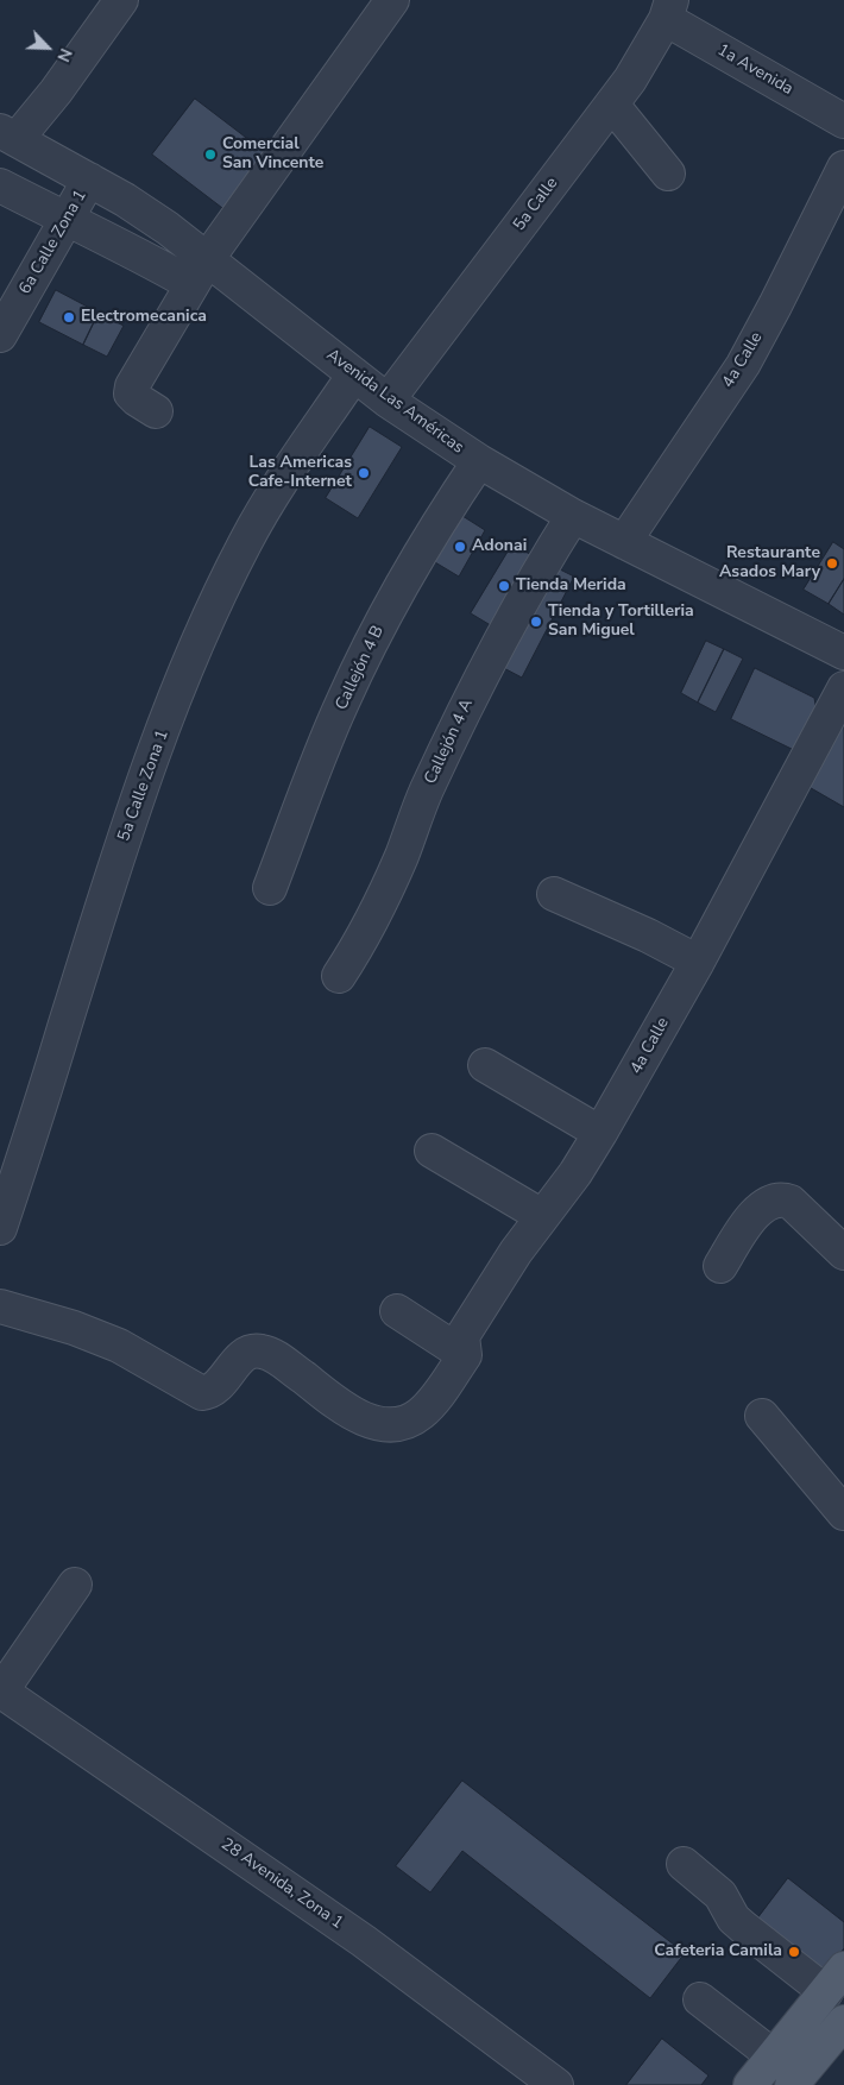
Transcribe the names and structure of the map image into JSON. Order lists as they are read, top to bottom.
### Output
{
  "streets": {
    "street": [
      "1a Avenida",
      "5a Calle",
      "6a Calle Zona 1",
      "4a Calle",
      "Avenida Las Américas",
      "Callejón 4 B",
      "Callejón 4 A",
      "5a Calle Zona 1",
      "28 Avenida, Zona 1"
    ]
  },
  "crossings": [
    ["1a Avenida", "5a Calle"],
    ["5a Calle", "Avenida Las Américas"],
    ["6a Calle Zona 1", "Avenida Las Américas"],
    ["4a Calle", "Avenida Las Américas"],
    ["Avenida Las Américas", "Callejón 4 B"],
    ["Avenida Las Américas", "Callejón 4 A"],
    ["Avenida Las Américas", "5a Calle Zona 1"]
  ],
  "places": [
    "Comercial San Vincente",
    "Electromecanica",
    "Las Americas Cafe-Internet",
    "Adonai",
    "Restaurante Asados Mary",
    "Tienda Merida",
    "Tienda y Tortilleria San Miguel",
    "Cafeteria Camila"
  ],
  "north": "bottom right"
}
